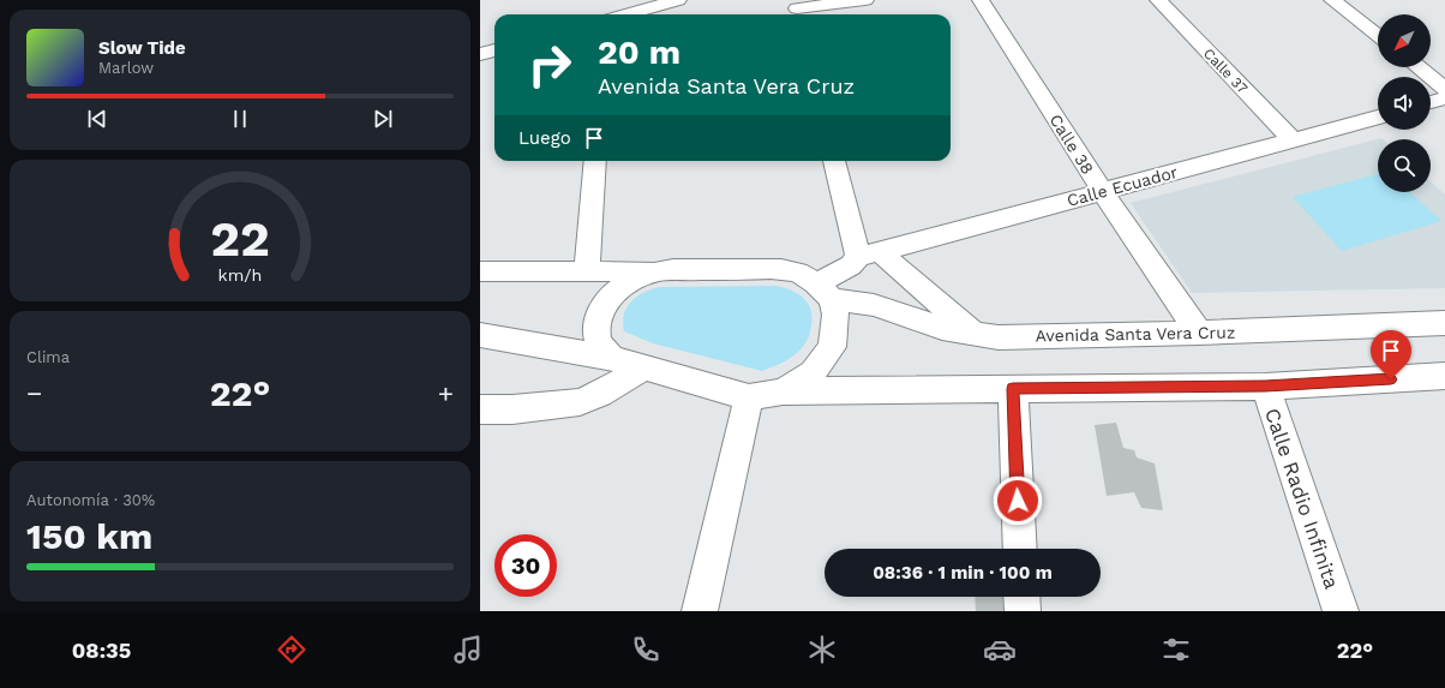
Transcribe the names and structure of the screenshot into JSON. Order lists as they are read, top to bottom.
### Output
{
  "streets": {
    "street": [
      "Calle 37",
      "Calle 38",
      "Calle Ecuador",
      "Avenida Santa Vera Cruz",
      "Calle Radio Infinita"
    ]
  },
  "crossings": [
    ["Calle 37", "Calle Ecuador"],
    ["Calle 38", "Calle Ecuador"],
    ["Calle 38", "Avenida Santa Vera Cruz"]
  ],
  "north": "bottom left",
  "page": {
    "turn": ["20 m", "Avenida Santa Vera Cruz"],
    "song": ["Slow Tide", "Marlow"],
    "then": "Luego",
    "tile": [
      "Clima",
      ["Autonomía · 30%", "150 km"]
    ],
    "heat": ["−", "22°", "+"],
    "limit": "30",
    "trip": "08:36 · 1 min · 100 m",
    "tabs": ["08:35", "22°"],
    "gauge": ["22", "km/h"]
  }
}
